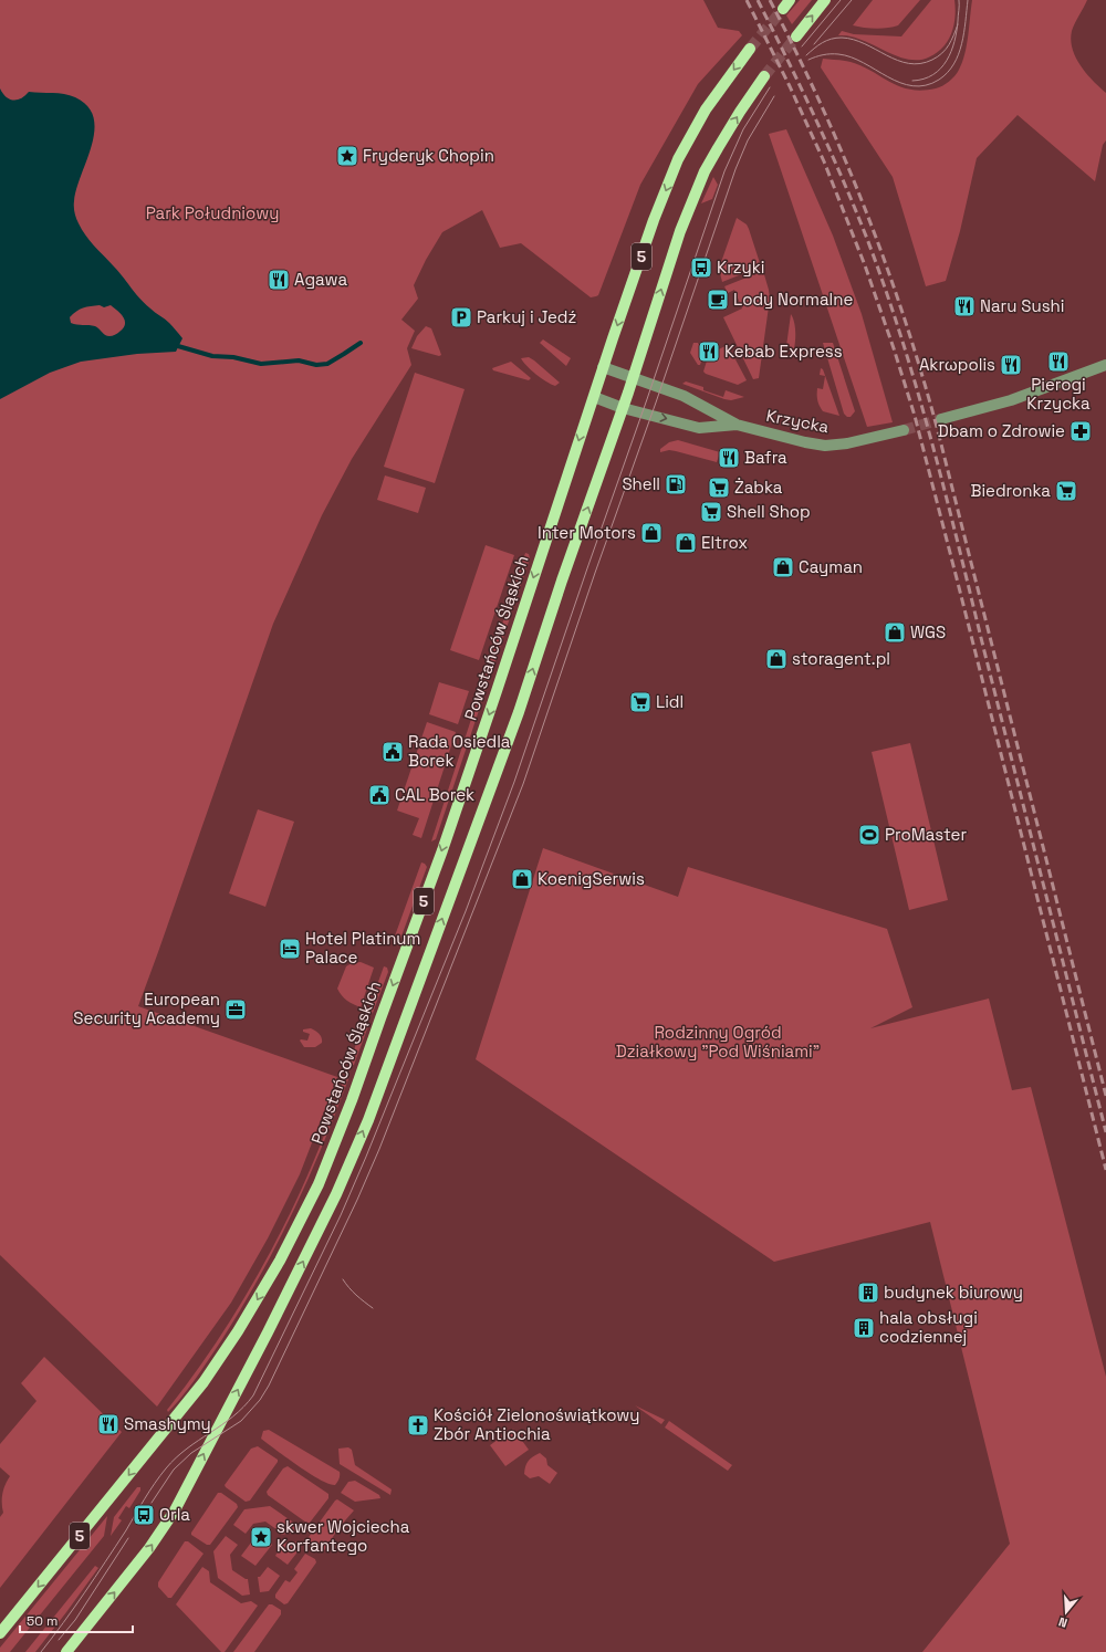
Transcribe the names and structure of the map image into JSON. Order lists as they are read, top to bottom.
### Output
{
  "streets": {
    "main road": ["5", "Powstańców Śląskich"],
    "street": ["Krzycka"]
  },
  "crossings": [
    ["5", "Krzycka"],
    ["Krzycka", "Powstańców Śląskich"]
  ],
  "parks": ["Park Południowy", "Rodzinny Ogród Działkowy \"Pod Wiśniami\""],
  "places": {
    "place": ["Fryderyk Chopin", "skwer Wojciecha Korfantego"],
    "bus stop": ["Krzyki", "Orla"],
    "restaurant": [
      "Agawa",
      "Naru Sushi",
      "Kebab Express",
      "Pierogi Krzycka",
      "Akrωpolis",
      "Bafra",
      "Smashymy"
    ],
    "cafe": ["Lody Normalne"],
    "parking": ["Parkuj i Jedź"],
    "pharmacy": ["Dbam o Zdrowie"],
    "fuel station": ["Shell"],
    "supermarket": [
      "Żabka",
      "Biedronka",
      "Shell Shop",
      "Lidl"
    ],
    "shop": [
      "Inter Motors",
      "Eltrox",
      "Cayman",
      "WGS",
      "storagent.pl",
      "KoenigSerwis"
    ],
    "public building": ["Rada Osiedla Borek", "CAL Borek"],
    "sports": ["ProMaster"],
    "hotel": ["Hotel Platinum Palace"],
    "office": ["European Security Academy"],
    "building": ["budynek biurowy", "hala obsługi codziennej"],
    "church": ["Kościół Zielonoświątkowy Zbór Antiochia"]
  },
  "scale_bar": "50 m",
  "north": "bottom"
}
